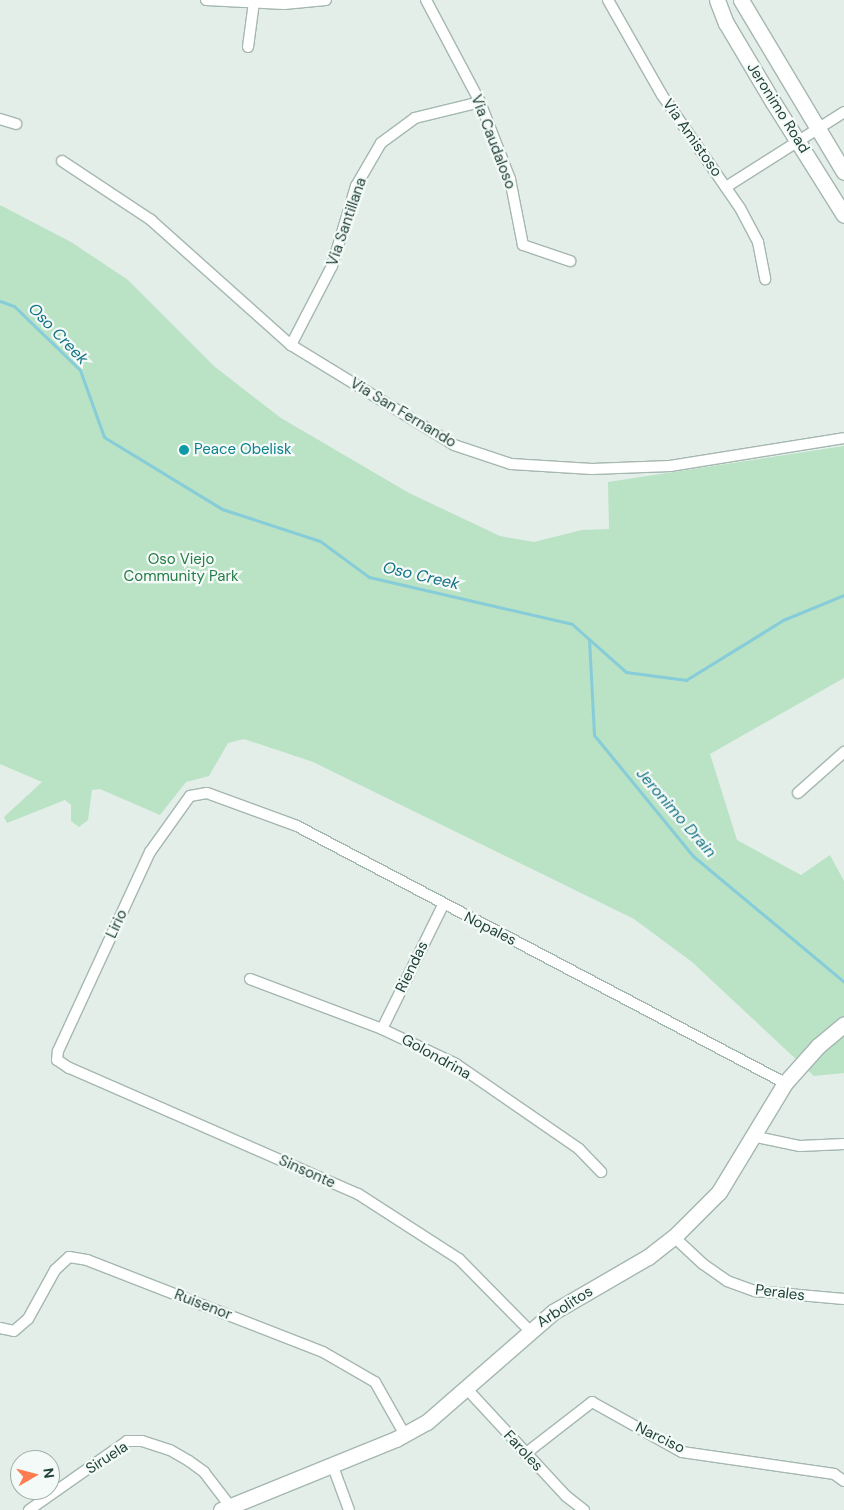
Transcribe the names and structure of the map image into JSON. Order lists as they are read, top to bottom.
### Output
{
  "streets": {
    "street": [
      "Jeronimo Road",
      "Via Amistoso",
      "Via Caudaloso",
      "Via Santillana",
      "Via San Fernando",
      "Lirio",
      "Nopales",
      "Riendas",
      "Golondrina",
      "Sinsonte",
      "Perales",
      "Ruisenor",
      "Arbolitos",
      "Narciso",
      "Faroles",
      "Siruela"
    ]
  },
  "crossings": [
    ["Via Caudaloso", "Via Santillana"],
    ["Via Santillana", "Via San Fernando"],
    ["Lirio", "Nopales"],
    ["Lirio", "Sinsonte"],
    ["Nopales", "Riendas"],
    ["Nopales", "Arbolitos"],
    ["Riendas", "Golondrina"],
    ["Sinsonte", "Arbolitos"],
    ["Perales", "Arbolitos"],
    ["Ruisenor", "Arbolitos"],
    ["Arbolitos", "Faroles"],
    ["Arbolitos", "Siruela"],
    ["Narciso", "Faroles"]
  ],
  "water": ["Oso Creek", "Jeronimo Drain"],
  "parks": ["Oso Viejo Community Park"],
  "places": ["Peace Obelisk"],
  "north": "right"
}
